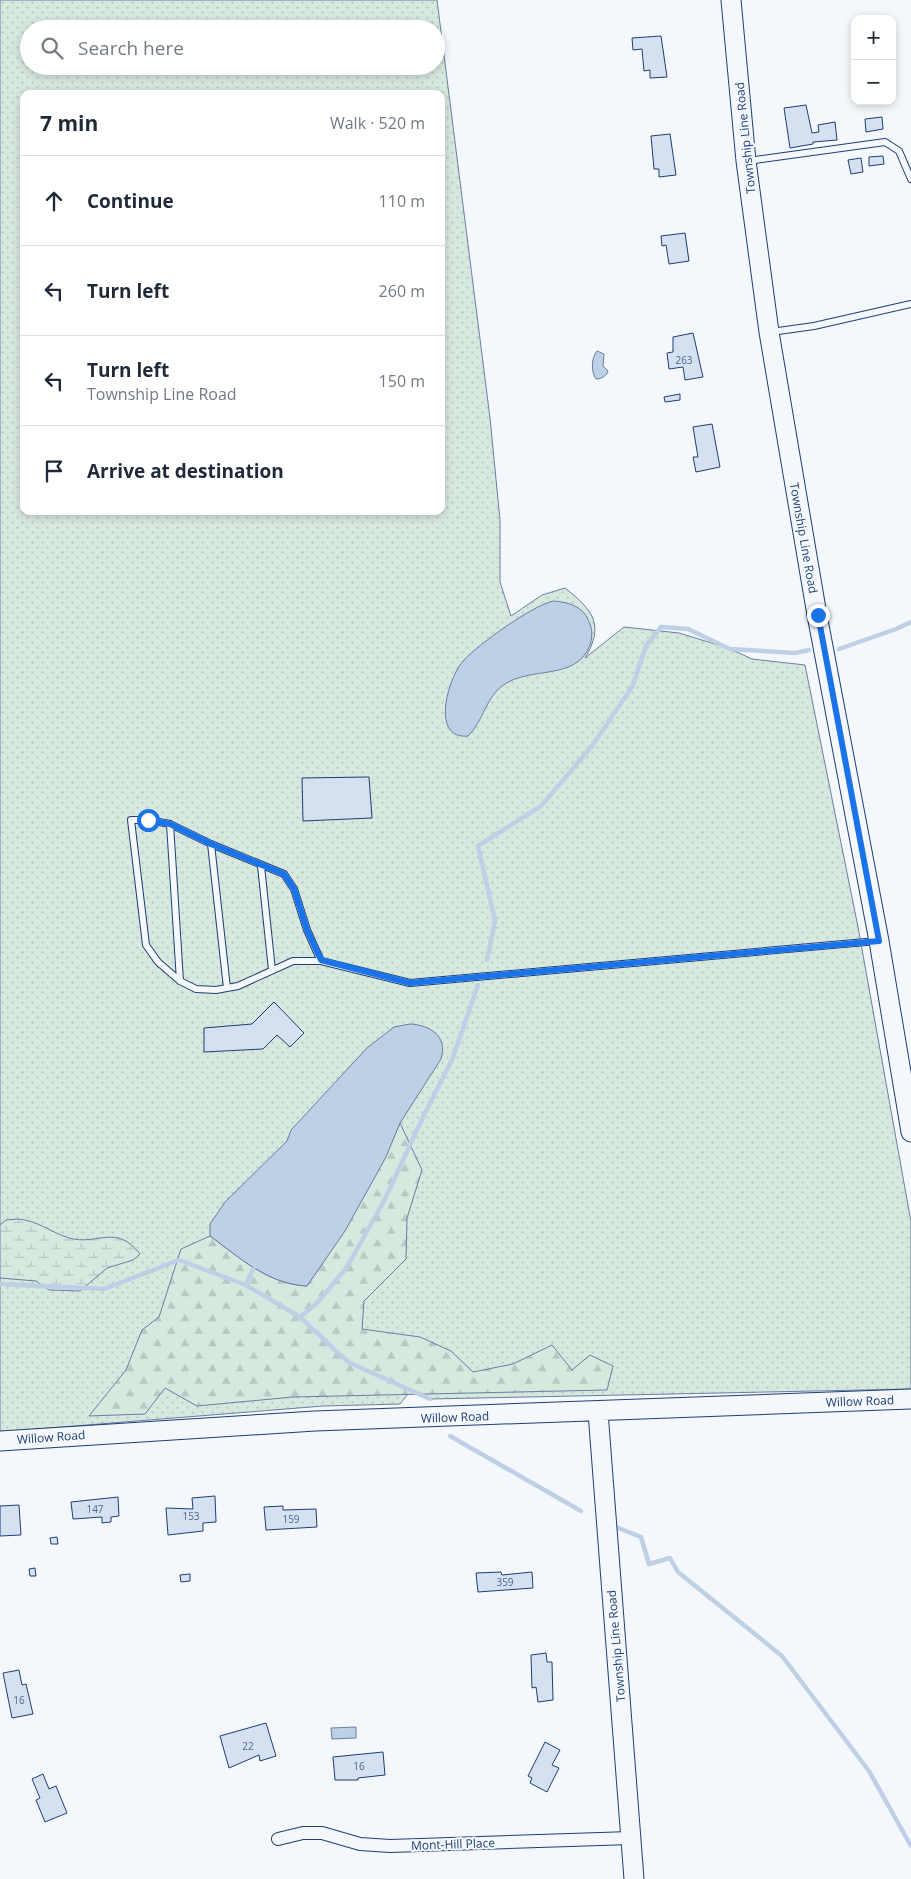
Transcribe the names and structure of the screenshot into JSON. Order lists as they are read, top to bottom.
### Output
{
  "streets": {
    "street": ["Township Line Road", "Willow Road", "Mont-Hill Place"]
  },
  "crossings": [
    ["Township Line Road", "Willow Road"],
    ["Township Line Road", "Mont-Hill Place"]
  ],
  "house_numbers": [
    "263",
    "147",
    "153",
    "159",
    "359",
    "16",
    "22",
    "16"
  ],
  "page": {
    "map_buttons": ["+", "−"],
    "search": "Search here",
    "heading": ["7 min", "Walk · 520 m"],
    "list": [
      ["Continue", "110 m"],
      ["Turn left", "260 m"],
      ["Turn left", "Township Line Road", "150 m"],
      "Arrive at destination"
    ]
  }
}
